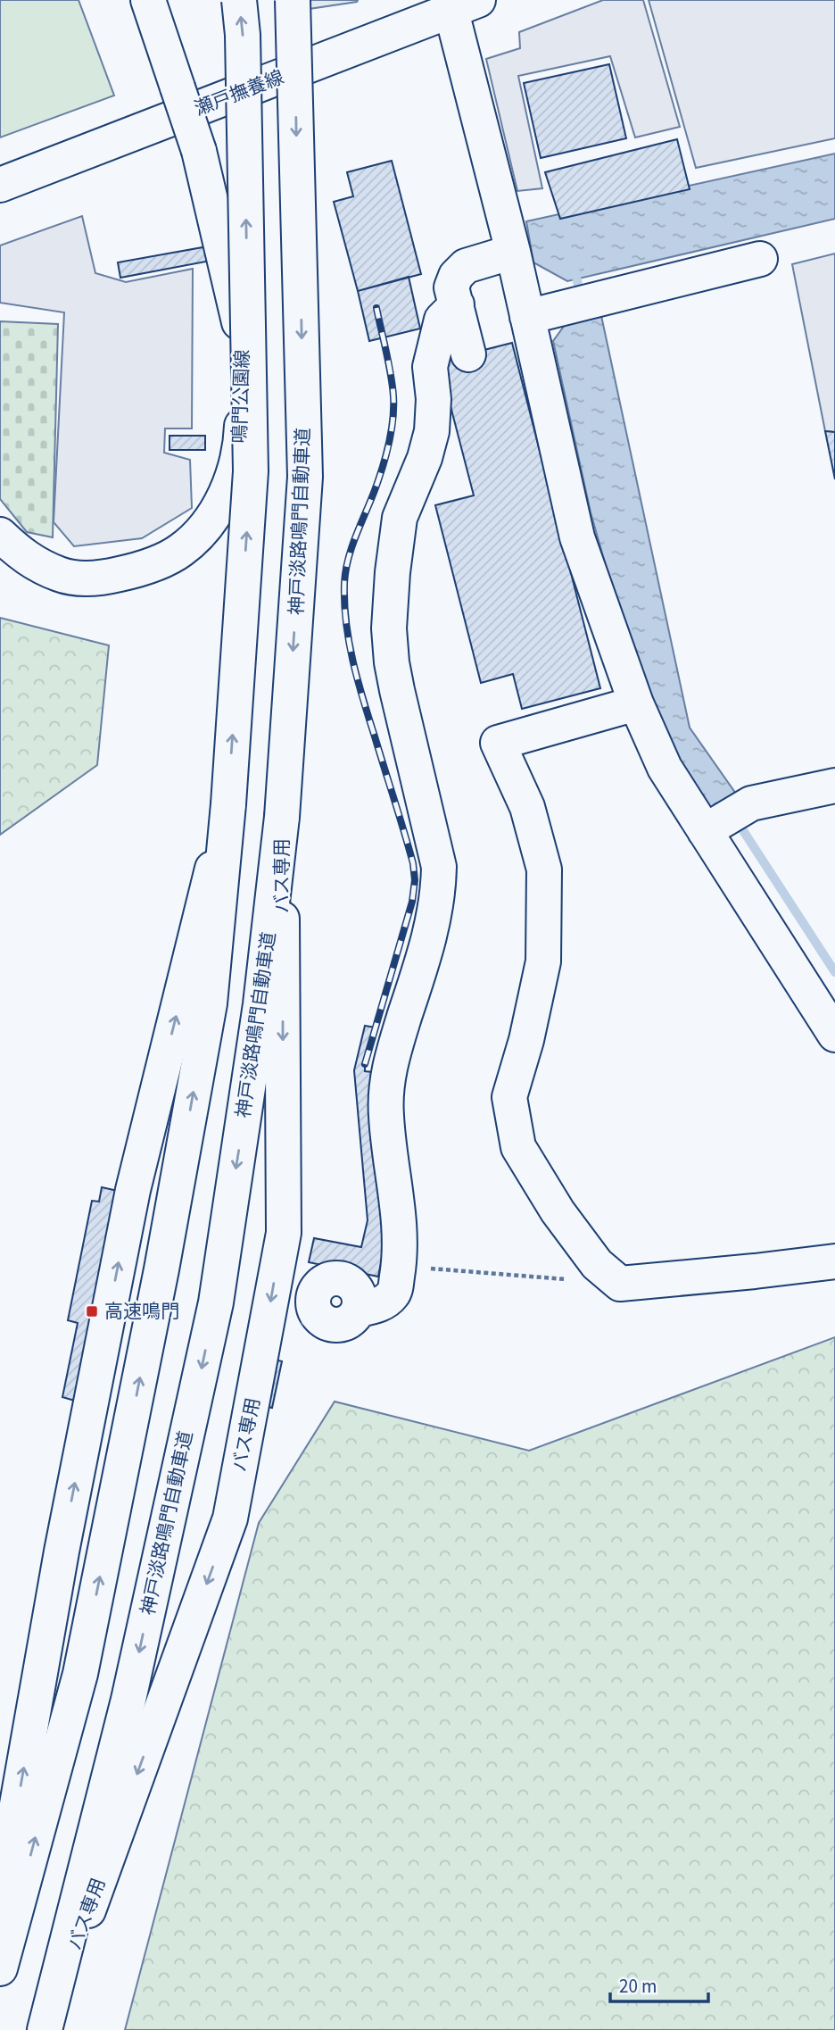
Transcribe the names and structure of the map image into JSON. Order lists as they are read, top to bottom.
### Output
{
  "streets": {
    "main road": [
      "瀬戸撫養線",
      "鳴門公園線",
      "神戸淡路鳴門自動車道",
      "バス専用"
    ]
  },
  "crossings": [
    ["神戸淡路鳴門自動車道", "バス専用"]
  ],
  "places": {
    "transit": ["高速鳴門"]
  },
  "scale_bar": "20 m"
}
